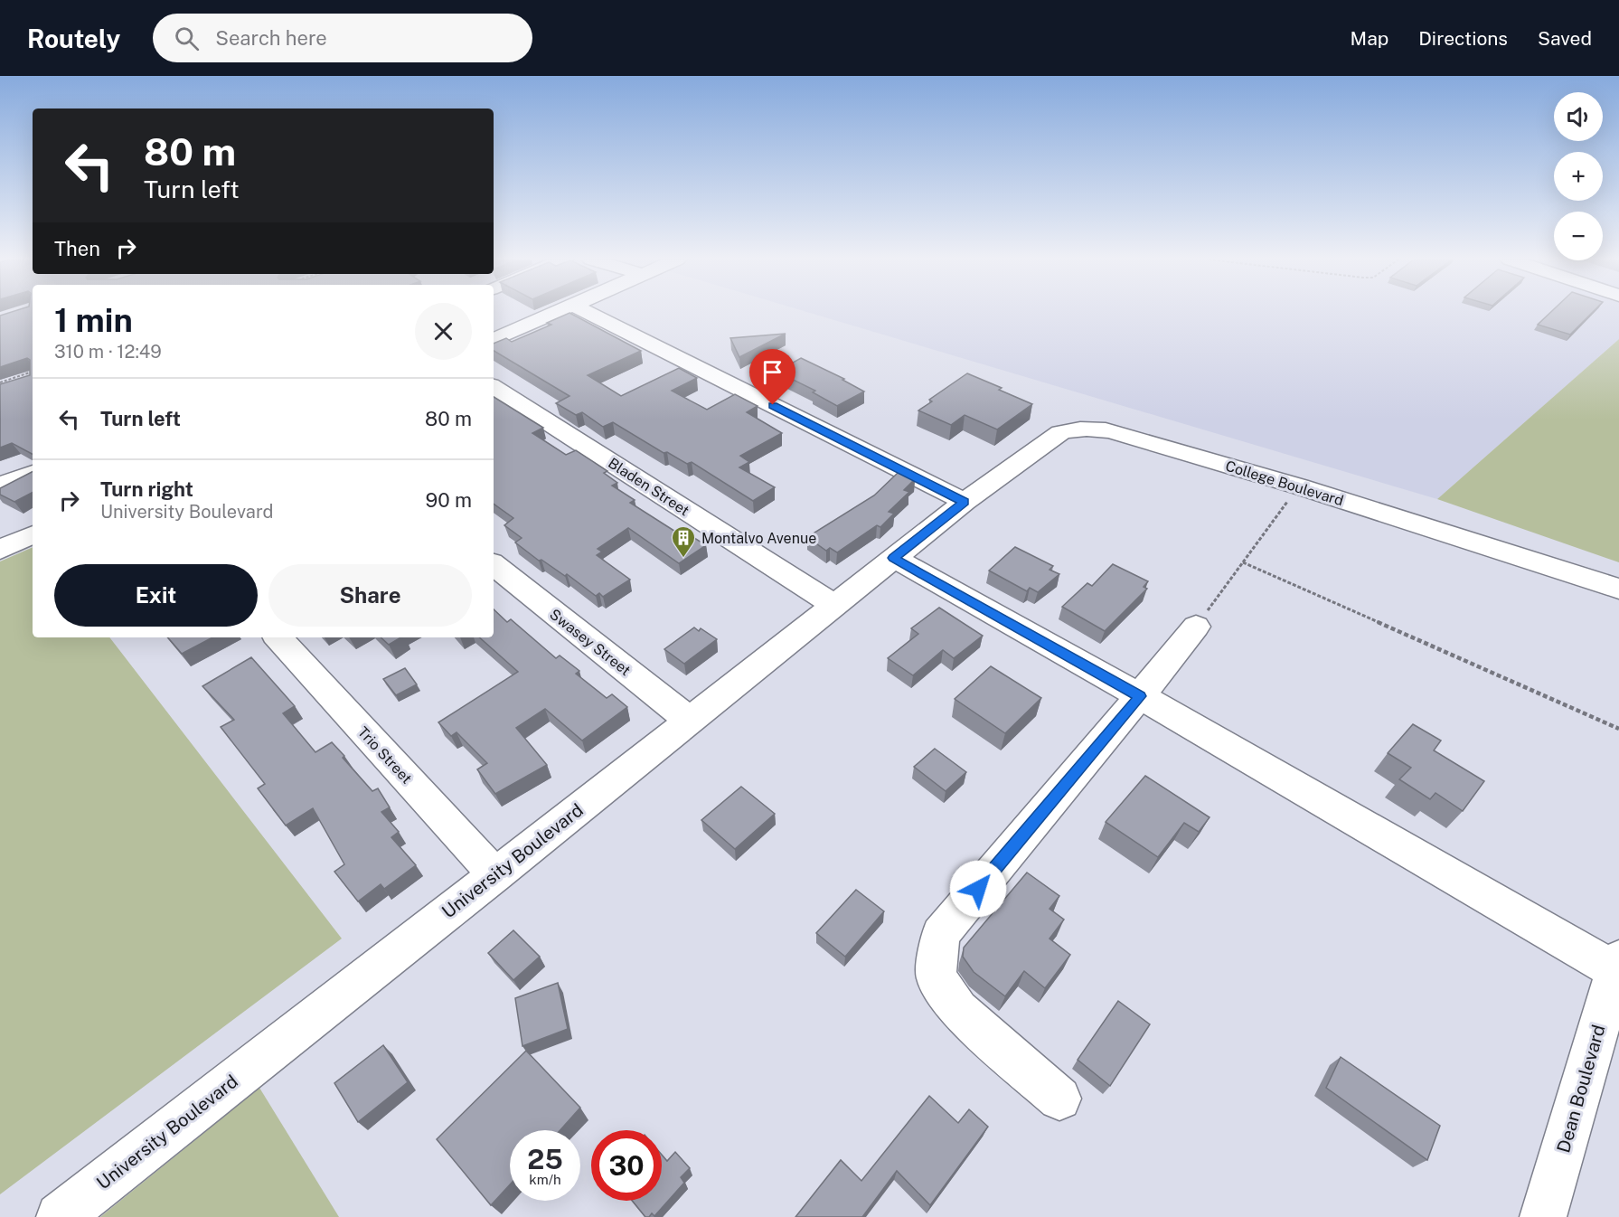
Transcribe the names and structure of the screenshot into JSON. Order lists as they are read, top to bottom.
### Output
{
  "streets": {
    "street": [
      "College Boulevard",
      "Bladen Street",
      "Swasey Street",
      "Trio Street",
      "University Boulevard",
      "Dean Boulevard"
    ]
  },
  "crossings": [
    ["College Boulevard", "University Boulevard"],
    ["Bladen Street", "University Boulevard"],
    ["Swasey Street", "University Boulevard"],
    ["Trio Street", "University Boulevard"]
  ],
  "places": {
    "building": ["Montalvo Avenue"]
  },
  "page": {
    "header": "Routely",
    "search": "Search here",
    "nav": ["Map", "Directions", "Saved"],
    "map_buttons": ["+", "−"],
    "turn": ["80 m", "Turn left"],
    "then": "Then",
    "heading": ["1 min", "310 m · 12:49"],
    "list": [
      {
        "name": "Turn left",
        "value": "80 m"
      },
      {
        "name": "Turn right",
        "note": "University Boulevard",
        "value": "90 m"
      }
    ],
    "buttons": ["Exit", "Share"],
    "speed": "25 km/h",
    "limit": "30"
  }
}
